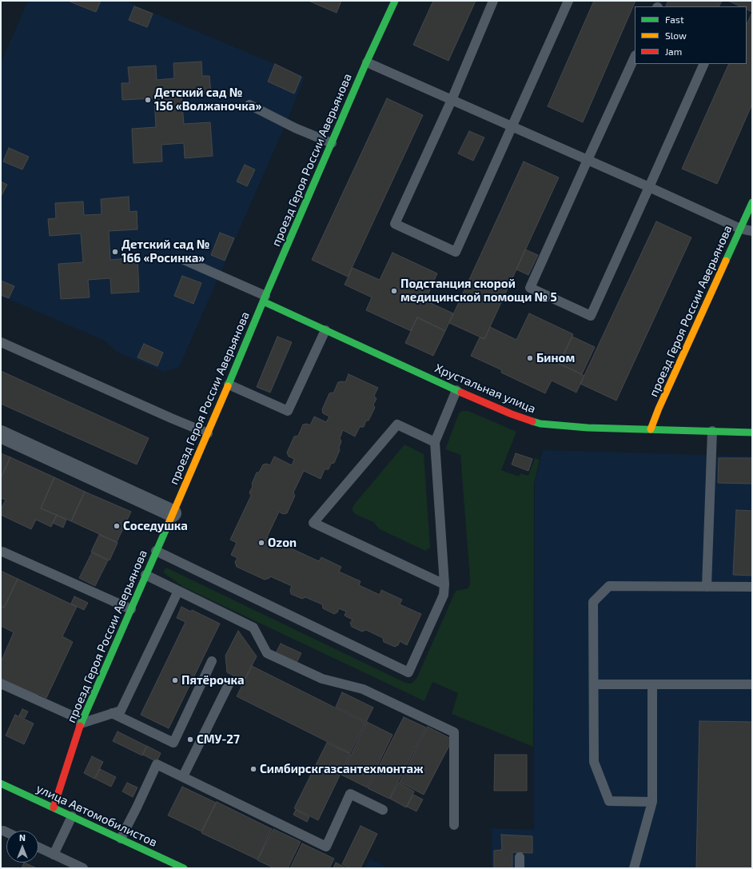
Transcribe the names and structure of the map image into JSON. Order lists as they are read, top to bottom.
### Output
{
  "streets": {
    "street": ["проезд Героя России Аверьянова", "Хрустальная улица", "улица Автомобилистов"]
  },
  "crossings": [
    ["проезд Героя России Аверьянова", "Хрустальная улица"],
    ["проезд Героя России Аверьянова", "улица Автомобилистов"]
  ],
  "places": [
    "Детский сад № 156 «Волжаночка»",
    "Детский сад № 166 «Росинка»",
    "Подстанция скорой медицинской помощи № 5",
    "Бином",
    "Соседушка",
    "Ozon",
    "Пятёрочка",
    "СМУ-27",
    "Симбирскгазсантехмонтаж"
  ],
  "legend": ["Fast", "Slow", "Jam"],
  "north": "top"
}
